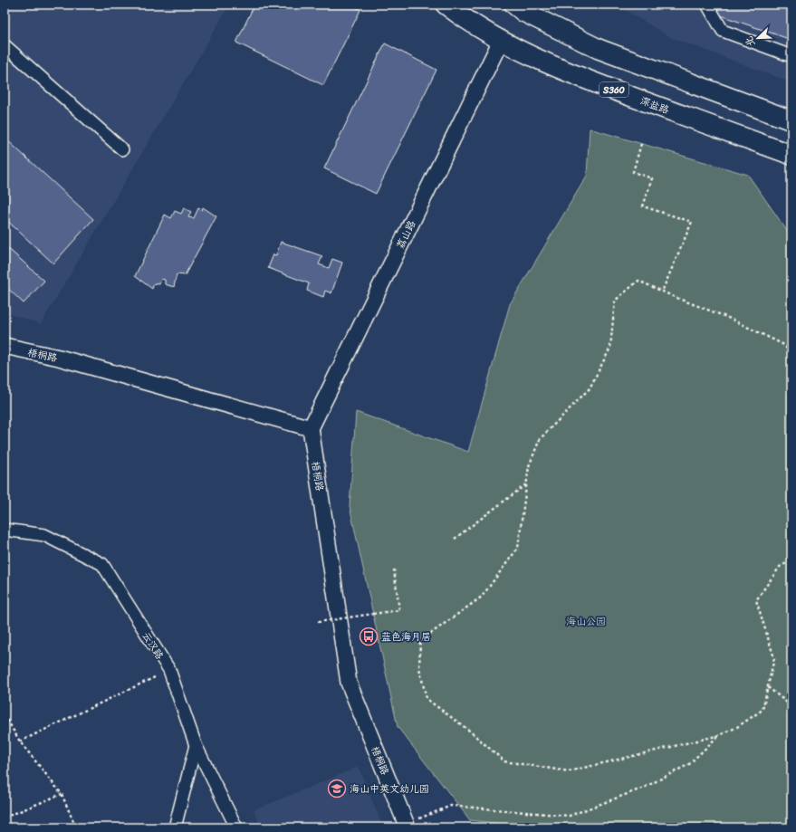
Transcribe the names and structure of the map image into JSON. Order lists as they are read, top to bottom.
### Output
{
  "streets": {
    "main road": ["S360", "深盐路"],
    "street": ["荔山路", "梧桐路", "云汉路"]
  },
  "crossings": [
    ["深盐路", "荔山路"],
    ["荔山路", "梧桐路"]
  ],
  "parks": ["海山公园"],
  "places": {
    "bus stop": ["蓝色海月居"],
    "school or university": ["海山中英文幼儿园"]
  },
  "north": "bottom left"
}
